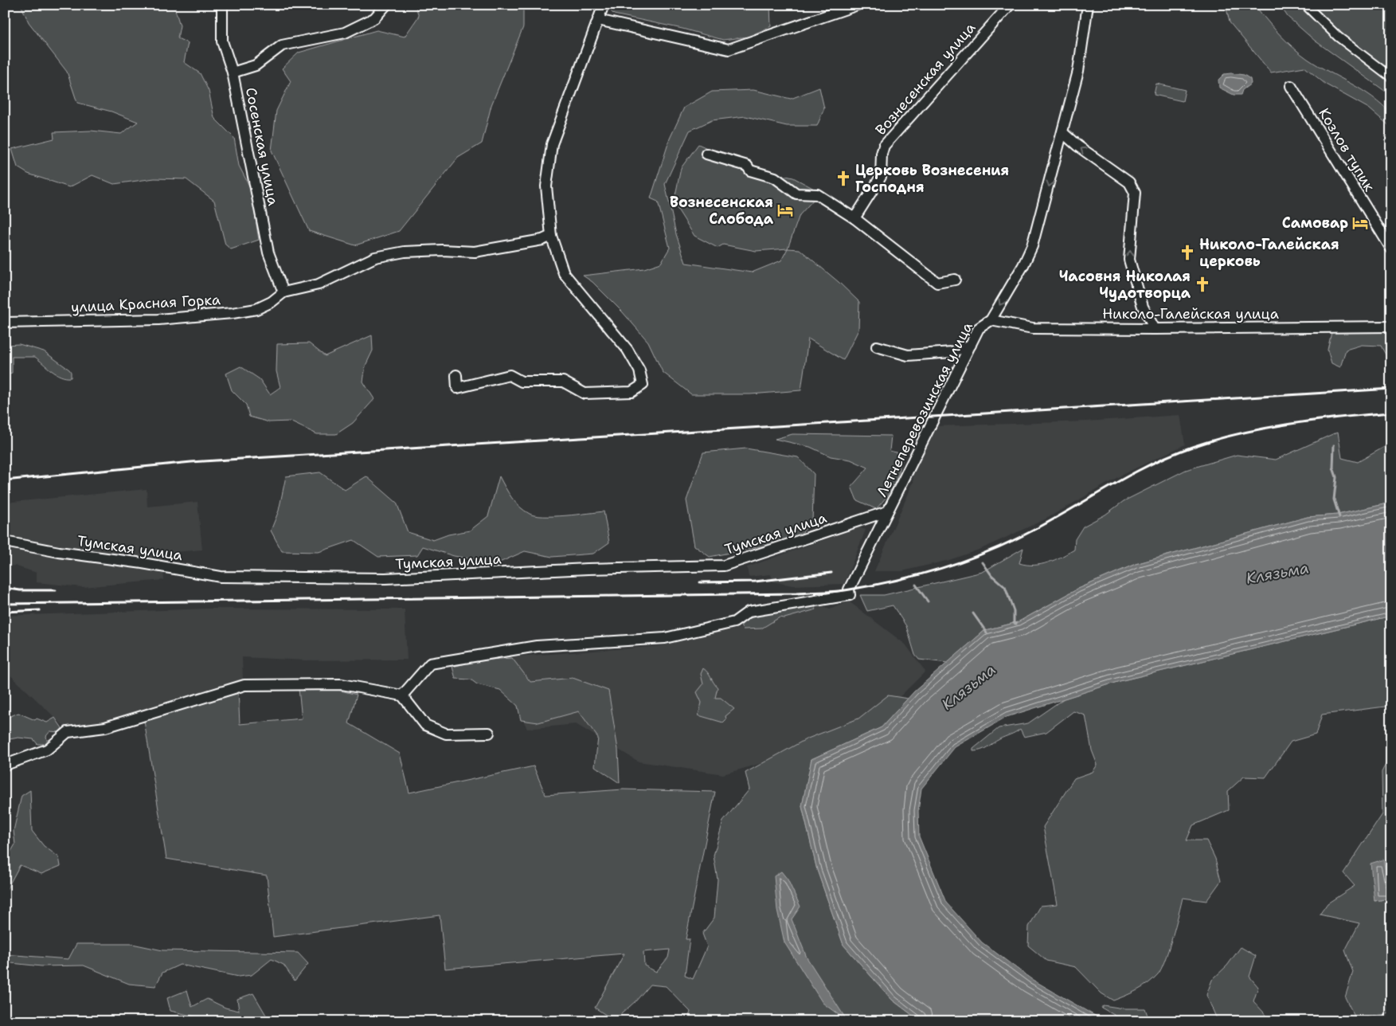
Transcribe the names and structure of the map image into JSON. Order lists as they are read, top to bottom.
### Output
{
  "streets": {
    "street": [
      "Вознесенская улица",
      "Сосенская улица",
      "Козлов тупик",
      "улица Красная Горка",
      "Николо-Галейская улица",
      "Летнеперевозинская улица",
      "Тумская улица"
    ]
  },
  "crossings": [
    ["Сосенская улица", "улица Красная Горка"],
    ["Николо-Галейская улица", "Летнеперевозинская улица"],
    ["Летнеперевозинская улица", "Тумская улица"]
  ],
  "water": ["Клязьма"],
  "places": {
    "church": ["Церковь Вознесения Господня", "Николо-Галейская церковь", "Часовня Николая Чудотворца"],
    "hotel": ["Вознесенская Слобода", "Самовар"]
  }
}
